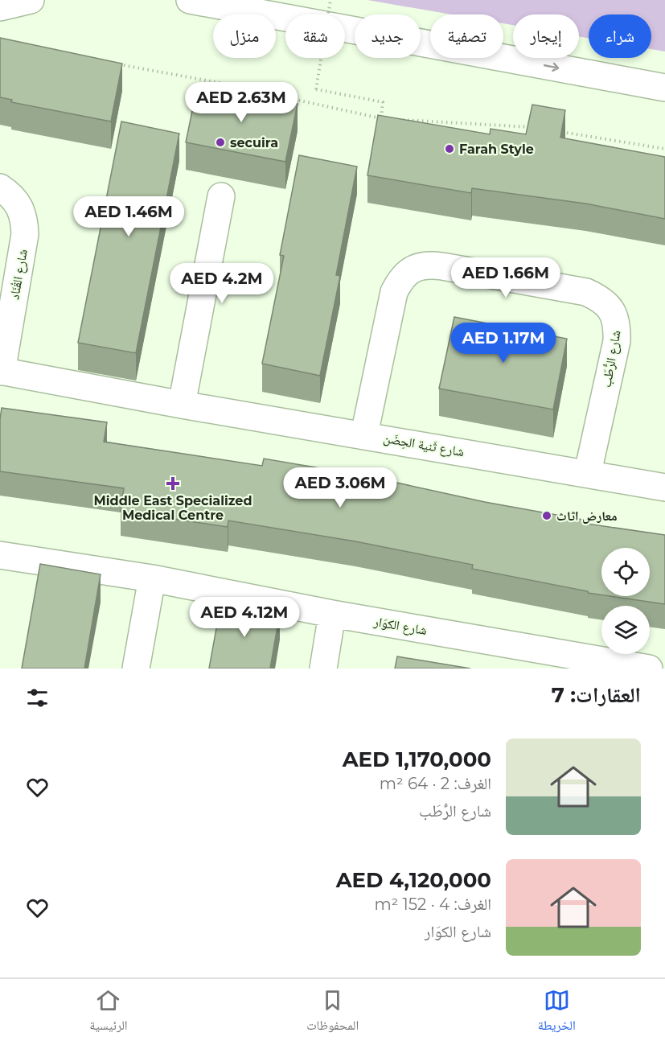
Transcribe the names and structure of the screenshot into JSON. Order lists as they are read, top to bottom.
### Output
{
  "streets": {
    "street": [
      "شارع القْنَاد",
      "شارع الرُّطَب",
      "شارع ثَنية الحِضَن",
      "شارع الكوَار"
    ]
  },
  "crossings": [
    ["شارع القْنَاد", "شارع ثَنية الحِضَن"],
    ["شارع الرُّطَب", "شارع ثَنية الحِضَن"]
  ],
  "places": {
    "other": ["secuira", "Farah Style", "معارض اثاث"],
    "health": ["Middle East Specialized Medical Centre"]
  },
  "page": {
    "chip": [
      "شراء",
      "إيجار",
      "تصفية",
      "جديد",
      "شقة",
      "منزل"
    ],
    "price": [
      "AED 2.63M",
      "AED 1.46M",
      "AED 1.66M",
      "AED 4.2M",
      "AED 1.17M",
      "AED 3.06M",
      "AED 4.12M"
    ],
    "heading": "العقارات: 7",
    "list": [
      {
        "name": "AED 1,170,000",
        "note": "الغرف: 2 · 64 m² · شارع الرُّطَب"
      },
      {
        "name": "AED 4,120,000",
        "note": "الغرف: 4 · 152 m² · شارع الكوَار"
      }
    ],
    "tabs": ["الخريطة", "المحفوظات", "الرئيسية"]
  }
}
